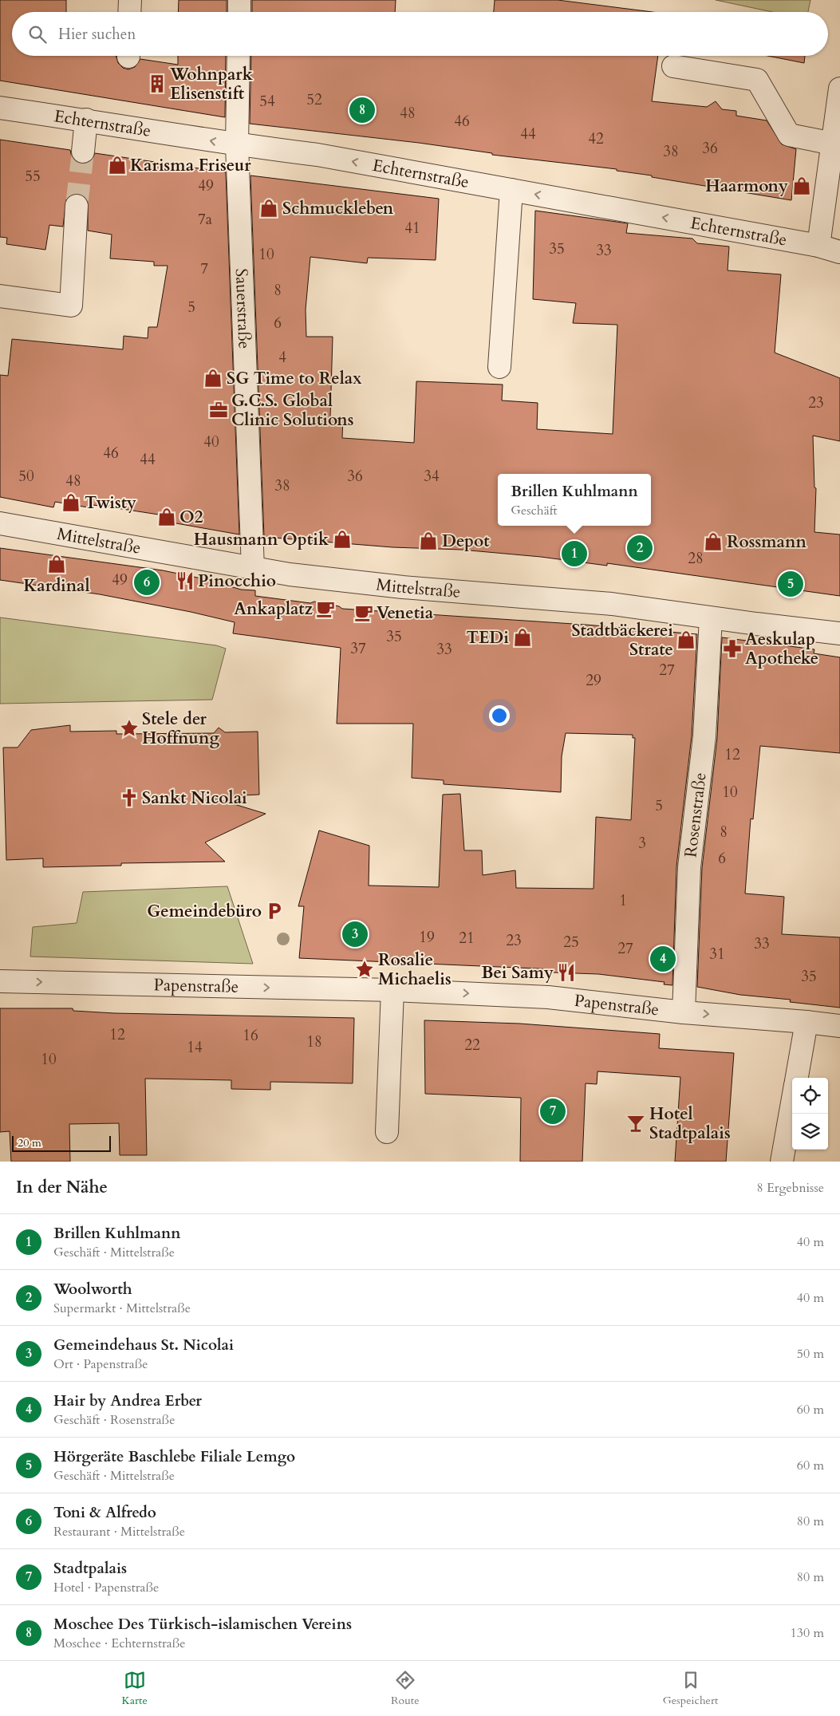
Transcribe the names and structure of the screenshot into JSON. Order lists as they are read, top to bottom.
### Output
{
  "streets": {
    "street": [
      "Echternstraße",
      "Sauerstraße",
      "Mittelstraße",
      "Rosenstraße",
      "Papenstraße"
    ]
  },
  "crossings": [
    ["Echternstraße", "Sauerstraße"],
    ["Sauerstraße", "Mittelstraße"],
    ["Mittelstraße", "Rosenstraße"],
    ["Rosenstraße", "Papenstraße"]
  ],
  "one_way": ["Echternstraße", "Papenstraße"],
  "places": {
    "building": ["Wohnpark Elisenstift"],
    "shop": [
      "Karisma Friseur",
      "Haarmony",
      "Schmuckleben",
      "SG Time to Relax",
      "Twisty",
      "O2",
      "Hausmann Optik",
      "Depot",
      "Rossmann",
      "Kardinal",
      "TEDi",
      "Stadtbäckerei Strate"
    ],
    "office": ["G.C.S. Global Clinic Solutions"],
    "restaurant": ["Pinocchio", "Bei Samy"],
    "cafe": ["Ankaplatz", "Venetia"],
    "pharmacy": ["Aeskulap Apotheke"],
    "place": ["Stele der Hoffnung", "Rosalie Michaelis"],
    "church": ["Sankt Nicolai"],
    "parking": ["Gemeindebüro"],
    "bar": ["Hotel Stadtpalais"]
  },
  "house_numbers": [
    "52",
    "54",
    "48",
    "46",
    "44",
    "42",
    "36",
    "38",
    "55",
    "49",
    "7a",
    "41",
    "35",
    "33",
    "10",
    "7",
    "8",
    "5",
    "6",
    "4",
    "23",
    "40",
    "46",
    "44",
    "50",
    "36",
    "34",
    "48",
    "38",
    "28",
    "49",
    "35",
    "37",
    "33",
    "27",
    "29",
    "12",
    "10",
    "5",
    "8",
    "3",
    "6",
    "1",
    "19",
    "21",
    "23",
    "25",
    "33",
    "27",
    "31",
    "35",
    "12",
    "16",
    "18",
    "22",
    "14",
    "10"
  ],
  "scale_bar": "20 m",
  "page": {
    "search": "Hier suchen",
    "pins": [
      "8",
      "2",
      "1",
      "6",
      "5",
      "3",
      "4",
      "7"
    ],
    "popup": ["Brillen Kuhlmann", "Geschäft"],
    "scale": "20 m",
    "heading": ["In der Nähe", "8 Ergebnisse"],
    "list": [
      {
        "mark": "1",
        "name": "Brillen Kuhlmann",
        "note": "Geschäft · Mittelstraße",
        "value": "40 m"
      },
      {
        "mark": "2",
        "name": "Woolworth",
        "note": "Supermarkt · Mittelstraße",
        "value": "40 m"
      },
      {
        "mark": "3",
        "name": "Gemeindehaus St. Nicolai",
        "note": "Ort · Papenstraße",
        "value": "50 m"
      },
      {
        "mark": "4",
        "name": "Hair by Andrea Erber",
        "note": "Geschäft · Rosenstraße",
        "value": "60 m"
      },
      {
        "mark": "5",
        "name": "Hörgeräte Baschlebe Filiale Lemgo",
        "note": "Geschäft · Mittelstraße",
        "value": "60 m"
      },
      {
        "mark": "6",
        "name": "Toni & Alfredo",
        "note": "Restaurant · Mittelstraße",
        "value": "80 m"
      },
      {
        "mark": "7",
        "name": "Stadtpalais",
        "note": "Hotel · Papenstraße",
        "value": "80 m"
      },
      {
        "mark": "8",
        "name": "Moschee Des Türkisch-islamischen Vereins",
        "note": "Moschee · Echternstraße",
        "value": "130 m"
      }
    ],
    "nav": ["Karte", "Route", "Gespeichert"]
  }
}
